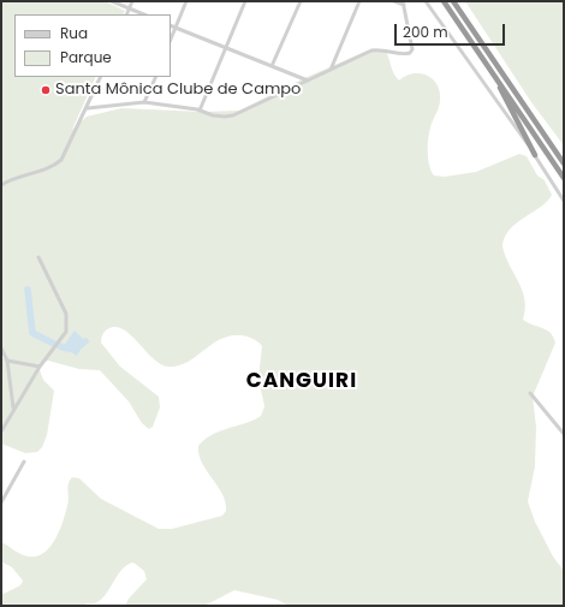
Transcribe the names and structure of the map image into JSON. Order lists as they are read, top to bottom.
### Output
{
  "districts": ["CANGUIRI"],
  "places": ["Santa Mônica Clube de Campo"],
  "legend": ["Rua", "Parque"],
  "scale_bar": "200 m"
}
